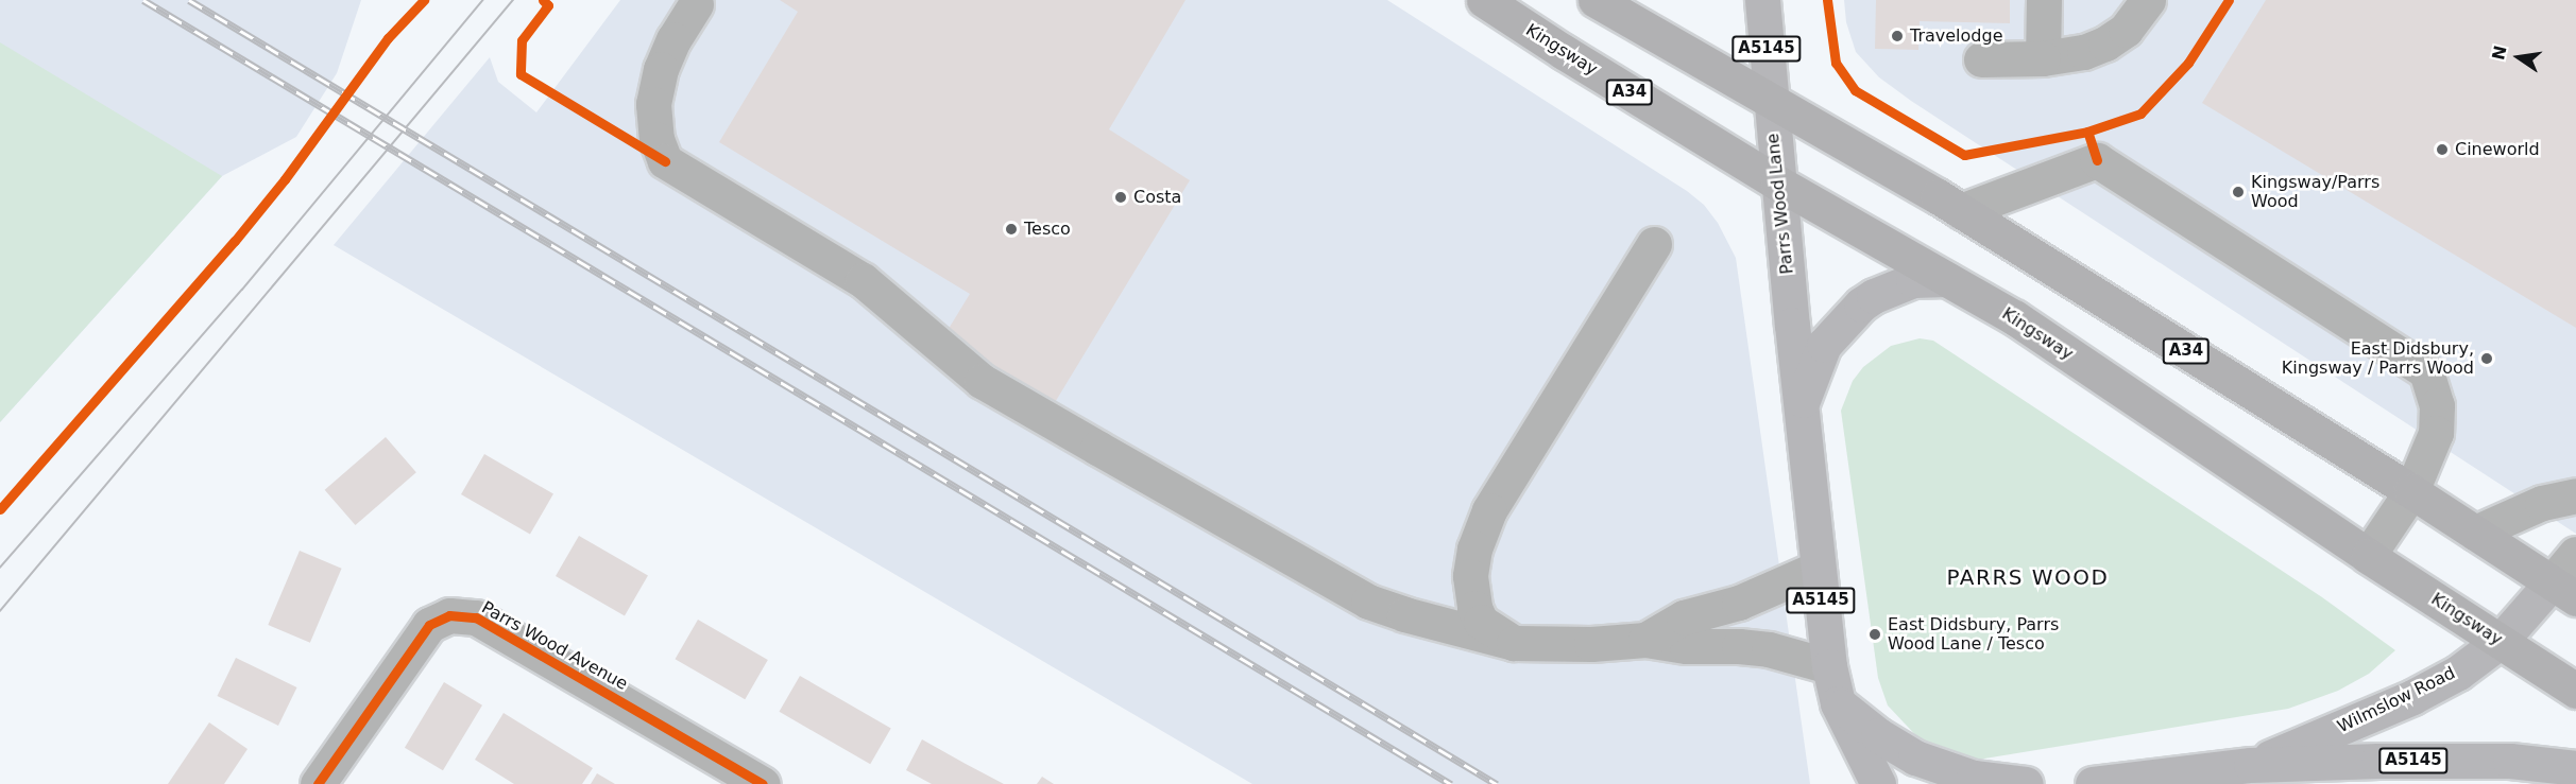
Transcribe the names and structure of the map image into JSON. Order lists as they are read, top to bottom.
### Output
{
  "streets": {
    "highway": ["Kingsway", "A34"],
    "main road": ["A5145", "Parrs Wood Lane", "Wilmslow Road"],
    "street": ["Parrs Wood Avenue"]
  },
  "crossings": [
    ["Kingsway", "Parrs Wood Lane"],
    ["Kingsway", "Wilmslow Road"],
    ["A34", "Parrs Wood Lane"],
    ["A34", "Wilmslow Road"]
  ],
  "districts": ["PARRS WOOD"],
  "places": [
    "Travelodge",
    "Cineworld",
    "Kingsway/Parrs Wood",
    "Costa",
    "Tesco",
    "East Didsbury, Kingsway / Parrs Wood",
    "East Didsbury, Parrs Wood Lane / Tesco"
  ],
  "north": "left"
}
